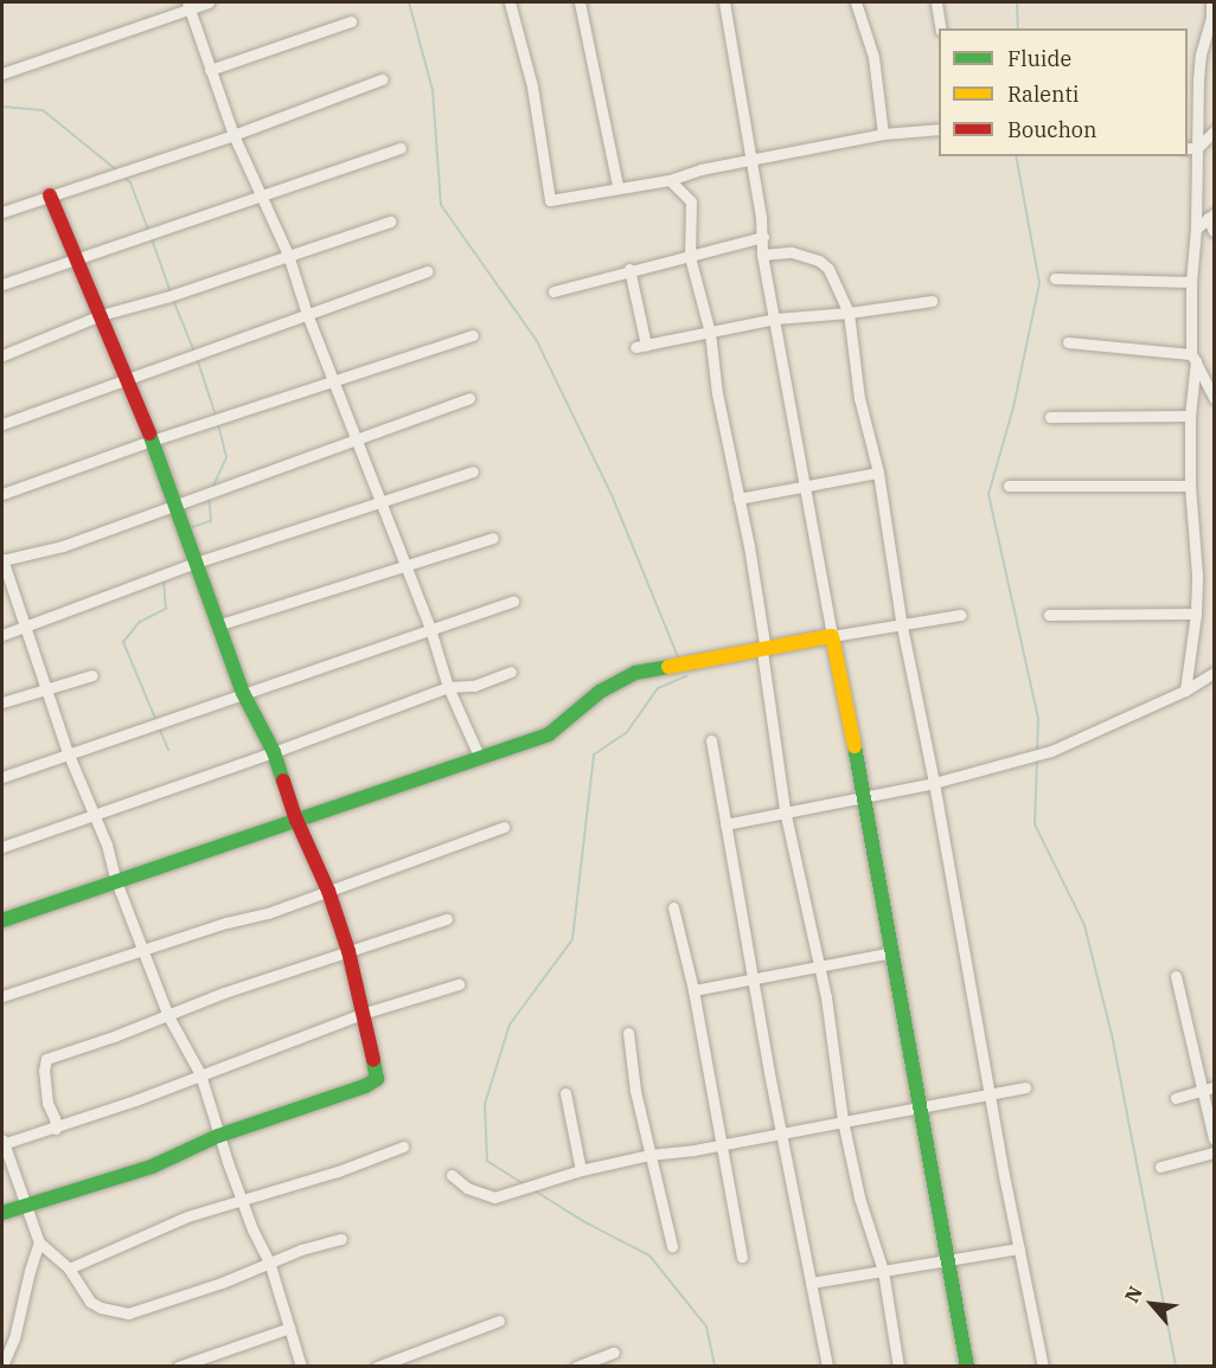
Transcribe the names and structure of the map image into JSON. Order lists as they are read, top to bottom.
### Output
{
  "legend": ["Fluide", "Ralenti", "Bouchon"],
  "north": "top left"
}
